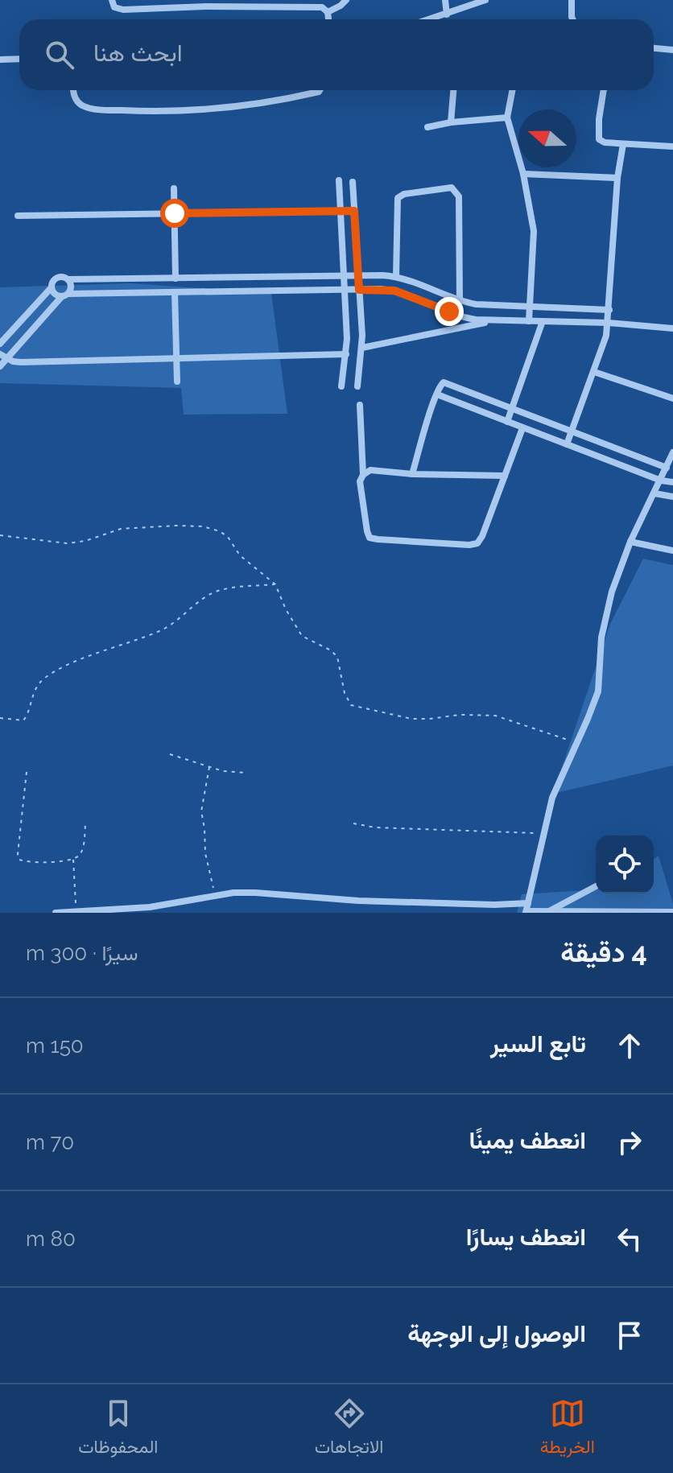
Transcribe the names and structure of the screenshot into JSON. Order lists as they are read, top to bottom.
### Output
{
  "north": "left",
  "page": {
    "search": "ابحث هنا",
    "heading": ["4 دقيقة", "سيرًا · 300 m"],
    "list": [
      ["تابع السير", "150 m"],
      ["انعطف يمينًا", "70 m"],
      ["انعطف يسارًا", "80 m"],
      "الوصول إلى الوجهة"
    ],
    "nav": ["الخريطة", "الاتجاهات", "المحفوظات"]
  }
}
